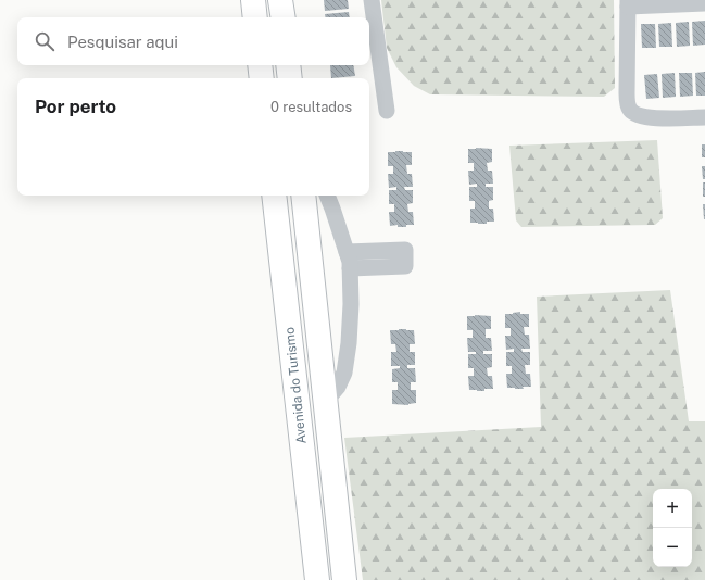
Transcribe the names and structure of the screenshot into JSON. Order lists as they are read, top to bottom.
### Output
{
  "streets": {
    "highway": ["Avenida do Turismo"]
  },
  "page": {
    "search": "Pesquisar aqui",
    "heading": ["Por perto", "0 resultados"],
    "map_buttons": ["+", "−"]
  }
}
